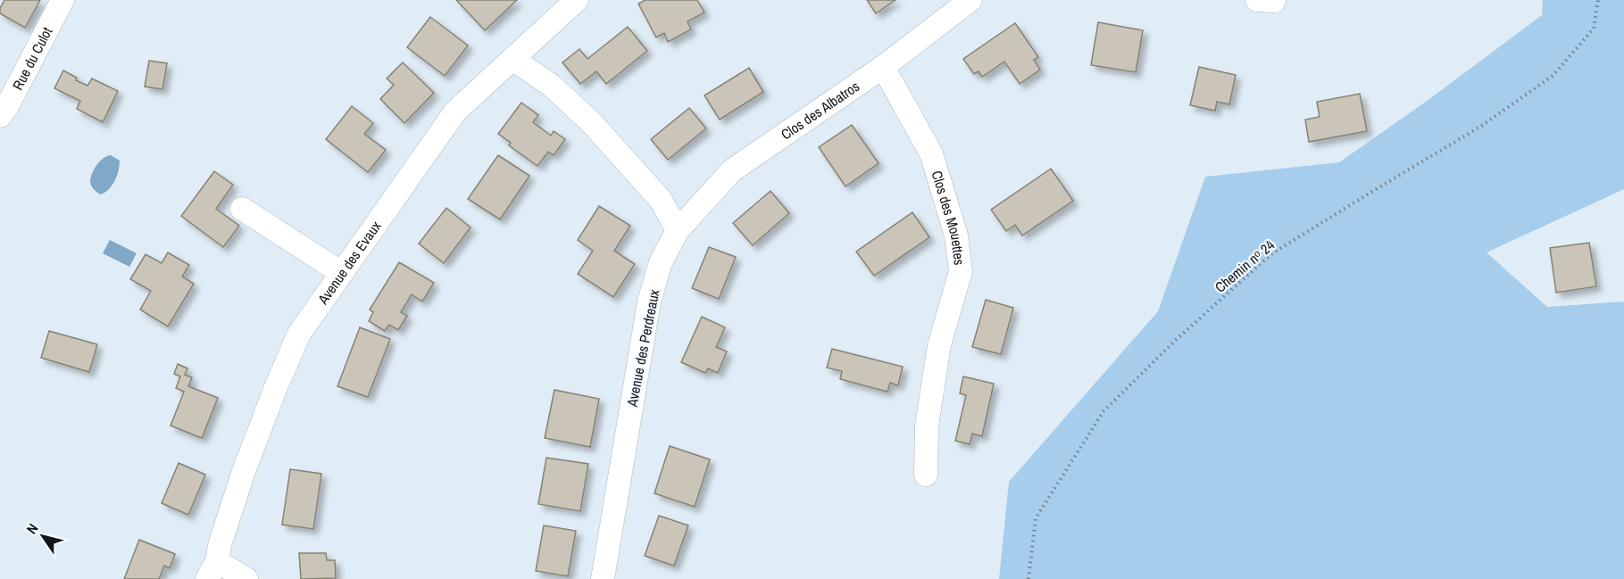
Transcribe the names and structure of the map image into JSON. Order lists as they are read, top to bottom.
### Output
{
  "streets": {
    "street": [
      "Rue du Culot",
      "Clos des Albatros",
      "Clos des Mouettes",
      "Avenue des Evaux",
      "Avenue des Perdreaux"
    ],
    "path": ["Chemin nᵒ 24"]
  },
  "crossings": [
    ["Clos des Albatros", "Clos des Mouettes"],
    ["Clos des Albatros", "Avenue des Perdreaux"]
  ],
  "north": "top left"
}
